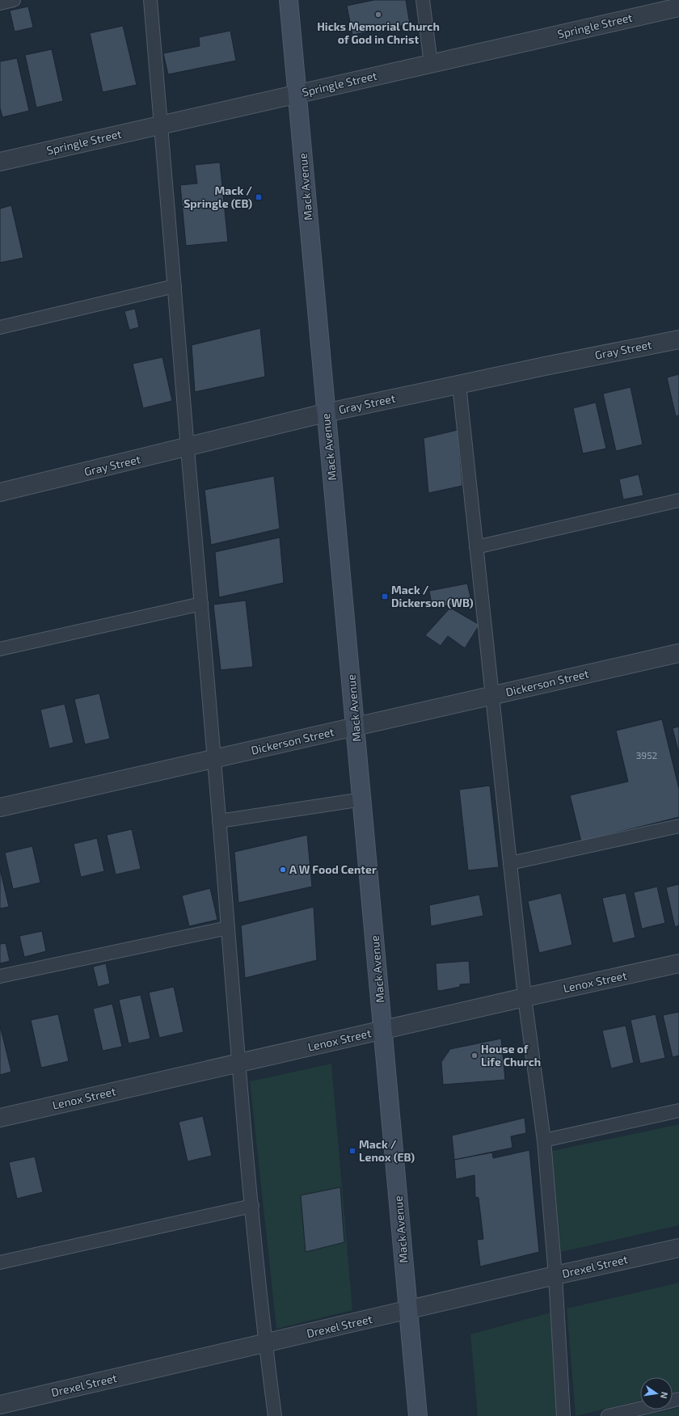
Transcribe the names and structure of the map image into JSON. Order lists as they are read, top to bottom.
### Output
{
  "streets": {
    "main road": ["Mack Avenue"],
    "street": [
      "Springle Street",
      "Gray Street",
      "Dickerson Street",
      "Lenox Street",
      "Drexel Street"
    ]
  },
  "crossings": [
    ["Springle Street", "Mack Avenue"],
    ["Mack Avenue", "Gray Street"],
    ["Mack Avenue", "Dickerson Street"],
    ["Mack Avenue", "Lenox Street"],
    ["Mack Avenue", "Drexel Street"]
  ],
  "places": {
    "other": ["Hicks Memorial Church of God in Christ", "A W Food Center", "House of Life Church"],
    "transit": ["Mack / Springle (EB)", "Mack / Dickerson (WB)", "Mack / Lenox (EB)"]
  },
  "house_numbers": ["3952"],
  "north": "right"
}
